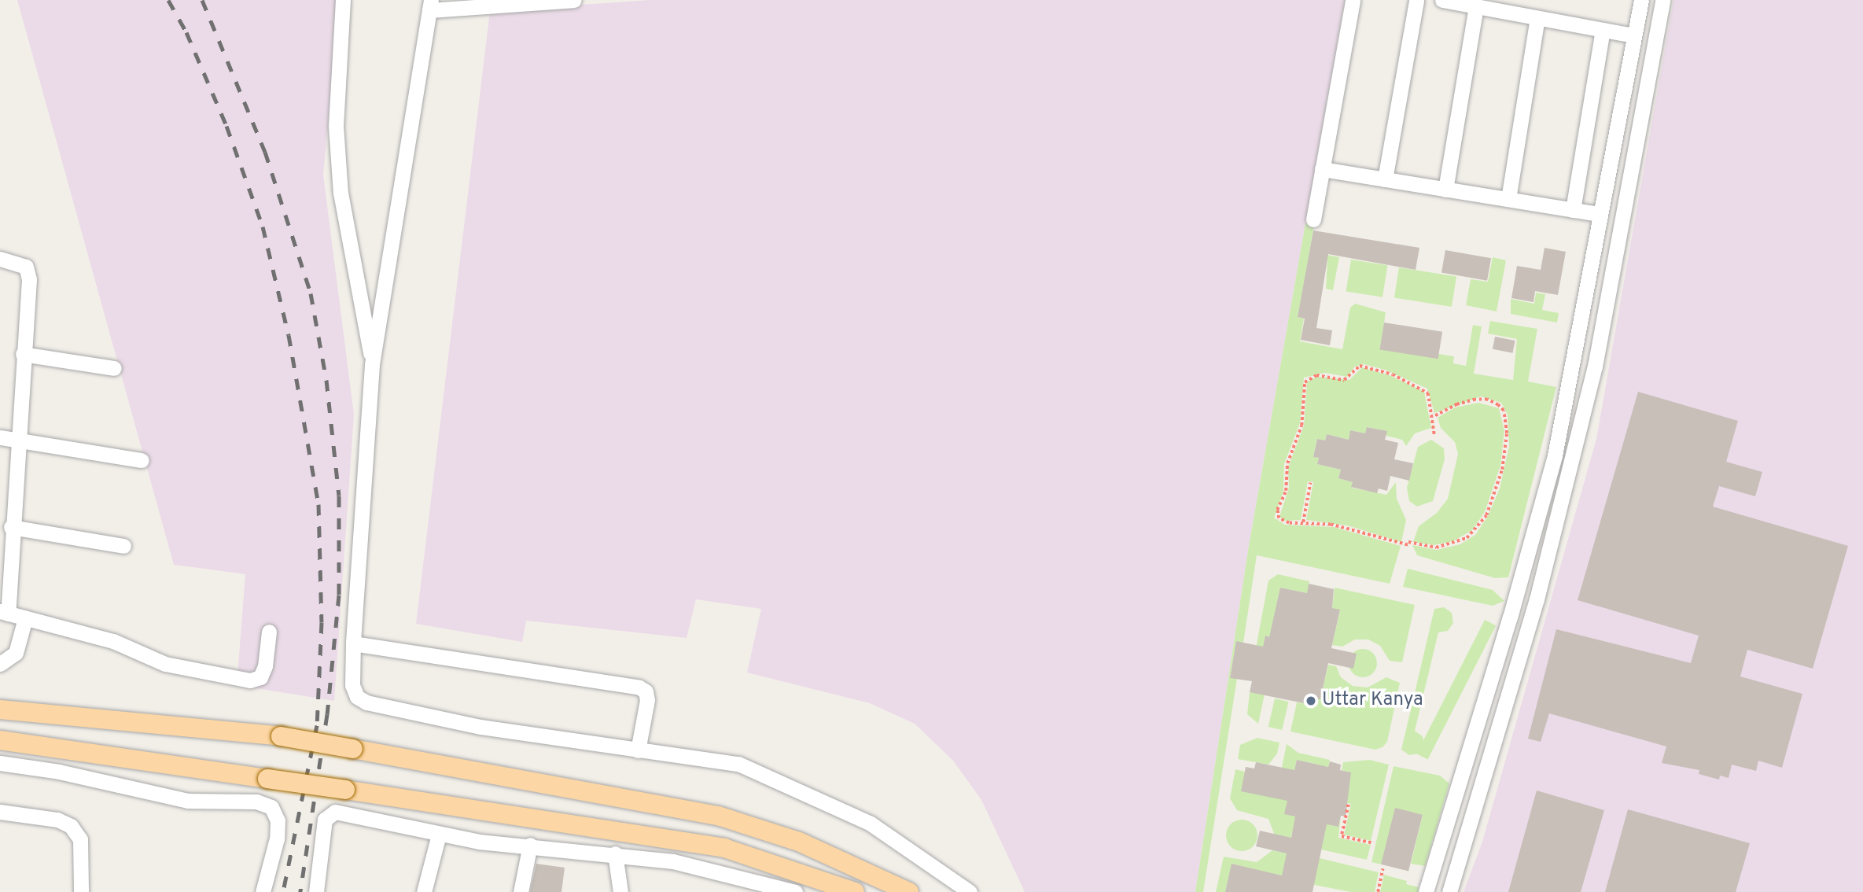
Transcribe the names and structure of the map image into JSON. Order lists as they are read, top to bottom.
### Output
{
  "places": ["Uttar Kanya"]
}
